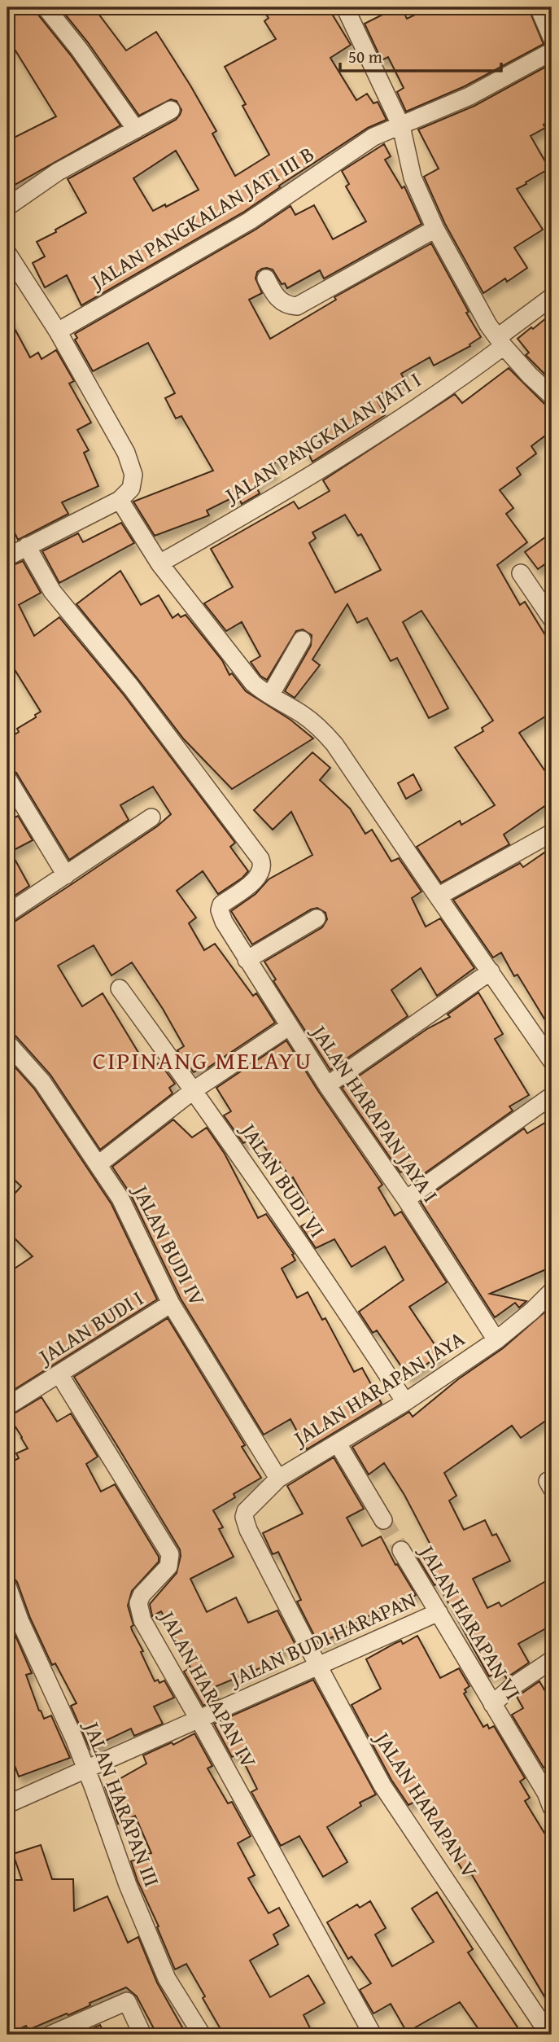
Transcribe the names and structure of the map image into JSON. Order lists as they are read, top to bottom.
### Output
{
  "streets": {
    "street": [
      "JALAN PANGKALAN JATI III B",
      "JALAN PANGKALAN JATI I",
      "JALAN HARAPAN JAYA I",
      "JALAN BUDI VI",
      "JALAN BUDI IV",
      "JALAN BUDI I",
      "JALAN HARAPAN JAYA",
      "JALAN HARAPAN VI",
      "JALAN BUDI HARAPAN",
      "JALAN HARAPAN IV",
      "JALAN HARAPAN III",
      "JALAN HARAPAN V"
    ]
  },
  "crossings": [
    ["JALAN HARAPAN JAYA I", "JALAN HARAPAN JAYA"],
    ["JALAN BUDI VI", "JALAN HARAPAN JAYA"],
    ["JALAN BUDI IV", "JALAN BUDI I"],
    ["JALAN BUDI IV", "JALAN HARAPAN JAYA"],
    ["JALAN BUDI I", "JALAN HARAPAN IV"],
    ["JALAN HARAPAN JAYA", "JALAN HARAPAN V"],
    ["JALAN HARAPAN VI", "JALAN BUDI HARAPAN"],
    ["JALAN BUDI HARAPAN", "JALAN HARAPAN IV"],
    ["JALAN BUDI HARAPAN", "JALAN HARAPAN III"],
    ["JALAN BUDI HARAPAN", "JALAN HARAPAN V"]
  ],
  "districts": ["CIPINANG MELAYU"],
  "scale_bar": "50 m"
}
